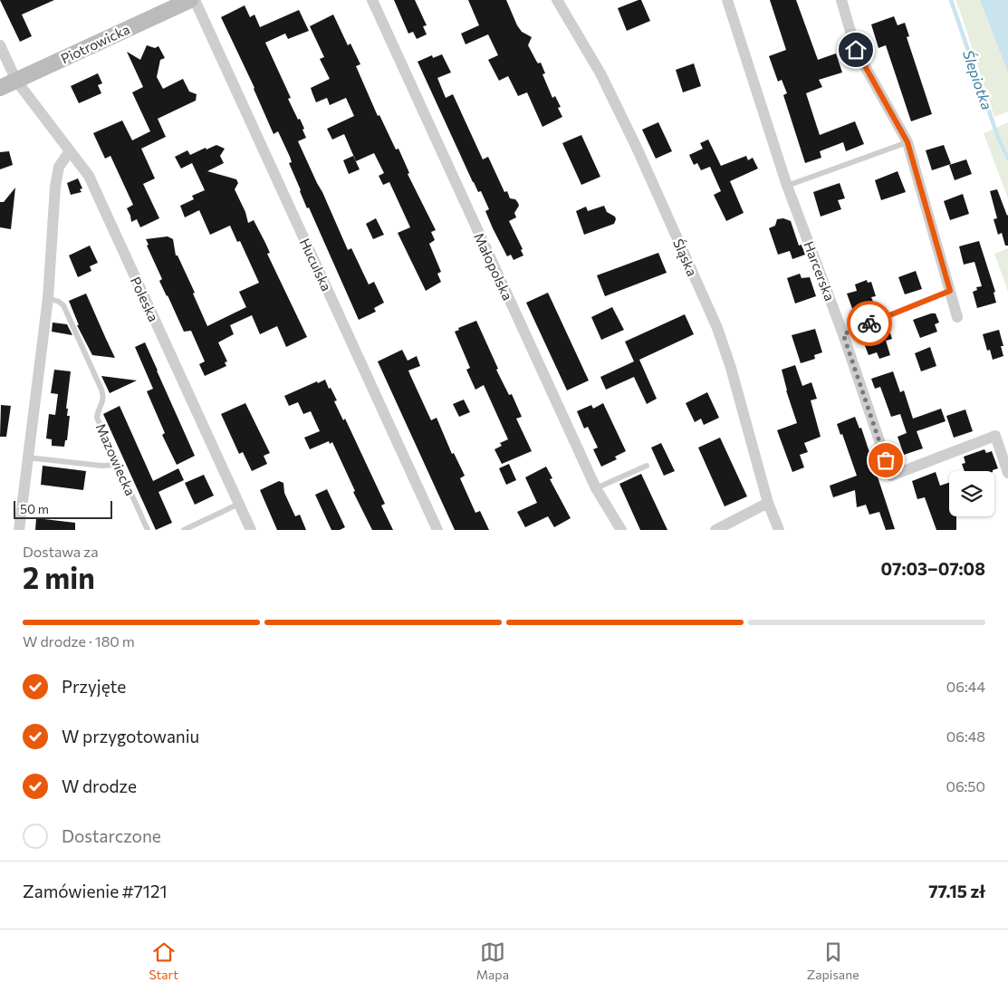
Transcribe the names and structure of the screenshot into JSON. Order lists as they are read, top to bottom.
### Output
{
  "streets": {
    "street": [
      "Piotrowicka",
      "Śląska",
      "Huculska",
      "Małopolska",
      "Harcerska",
      "Poleska"
    ],
    "lane": ["Mazowiecka"]
  },
  "crossings": [
    ["Piotrowicka", "Poleska"]
  ],
  "water": ["Ślepiotka"],
  "scale_bar": "50 m",
  "page": {
    "scale": "50 m",
    "heading": ["2 min", "Dostawa za", "07:03–07:08"],
    "panel": ["Zamówienie #7121", "77.15 zł"],
    "bar": "W drodze · 180 m",
    "list": [
      ["Przyjęte", "06:44"],
      ["W przygotowaniu", "06:48"],
      ["W drodze", "06:50"],
      "Dostarczone"
    ],
    "tabs": ["Start", "Mapa", "Zapisane"]
  }
}
